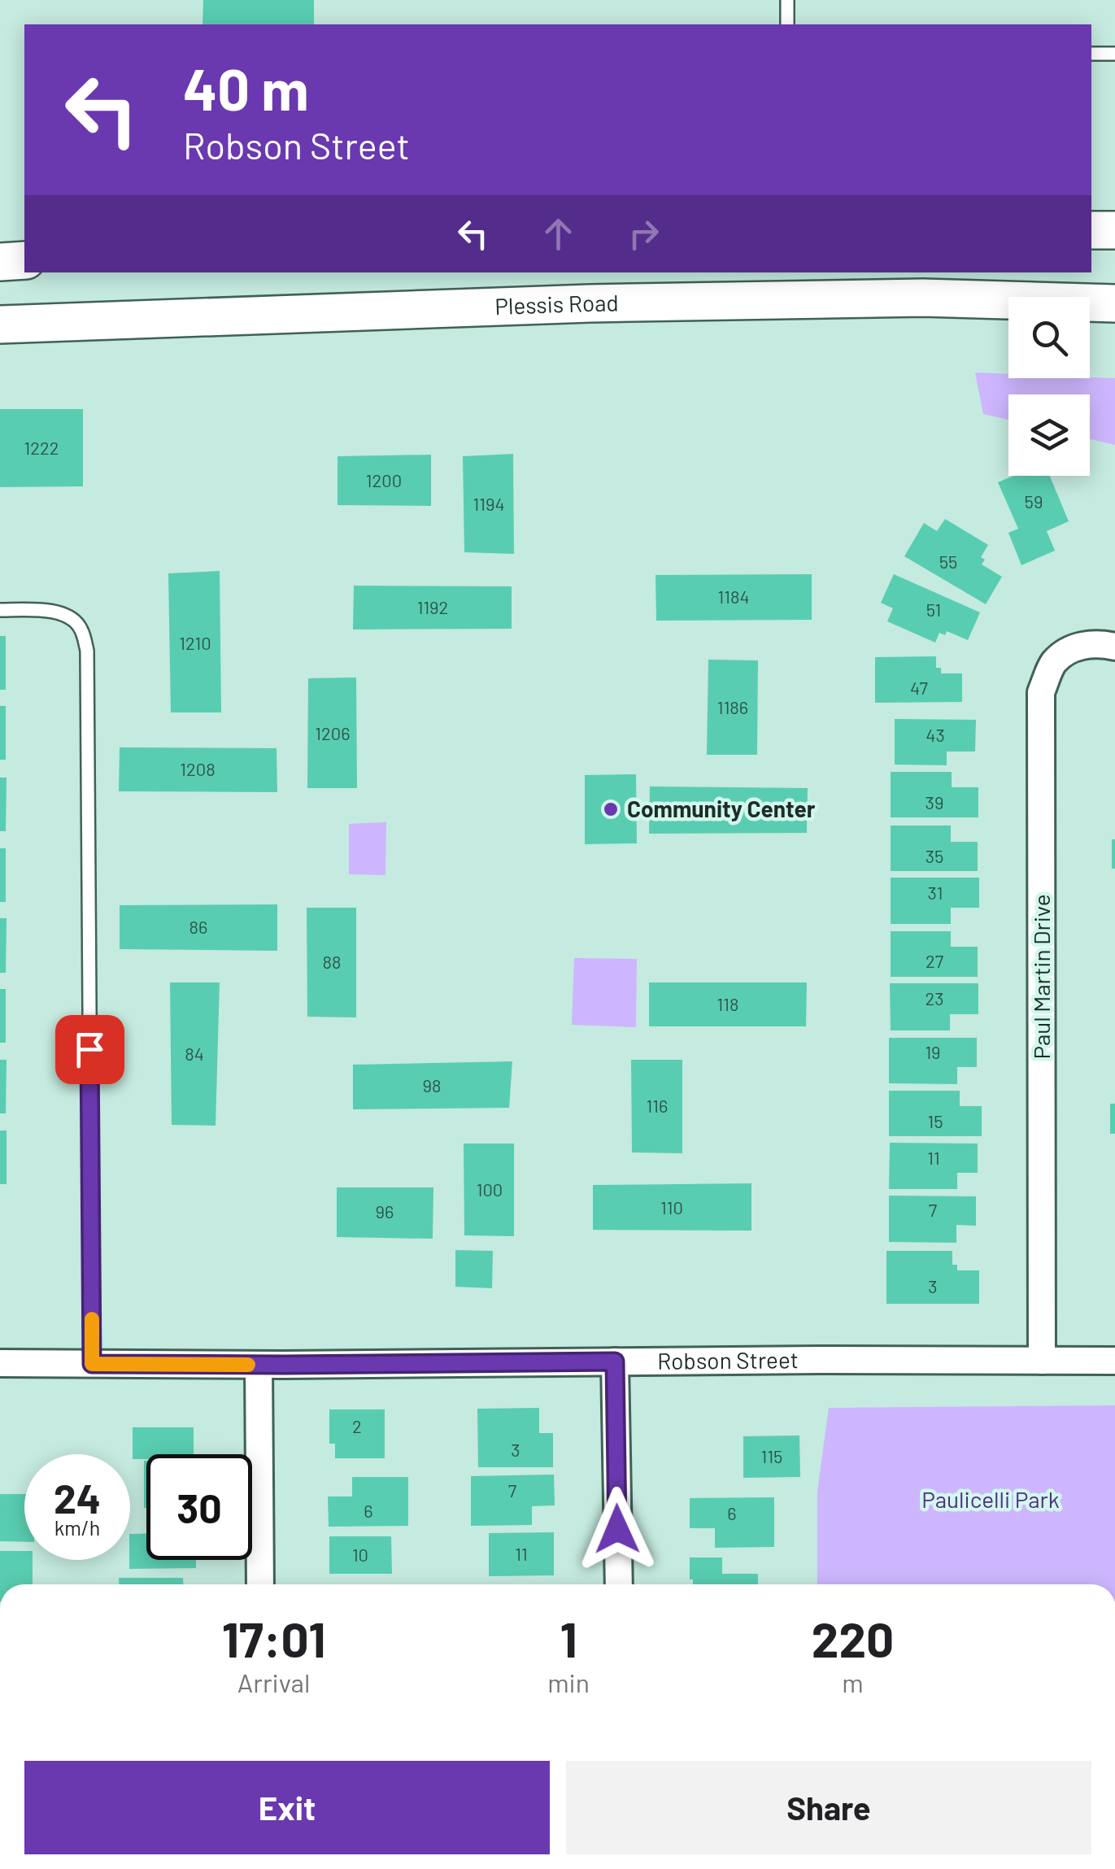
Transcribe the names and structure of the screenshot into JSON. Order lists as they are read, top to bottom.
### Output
{
  "streets": {
    "main road": ["Plessis Road"],
    "street": ["Paul Martin Drive", "Robson Street"]
  },
  "crossings": [
    ["Paul Martin Drive", "Robson Street"]
  ],
  "parks": ["Paulicelli Park"],
  "places": ["Community Center"],
  "house_numbers": [
    "1222",
    "1200",
    "59",
    "1194",
    "55",
    "1184",
    "1192",
    "51",
    "1210",
    "47",
    "1186",
    "1206",
    "43",
    "1208",
    "39",
    "35",
    "31",
    "86",
    "27",
    "88",
    "23",
    "118",
    "19",
    "84",
    "98",
    "116",
    "15",
    "11",
    "100",
    "110",
    "7",
    "96",
    "3",
    "2",
    "3",
    "115",
    "7",
    "6",
    "6",
    "11",
    "10"
  ],
  "page": {
    "turn": ["40 m", "Robson Street"],
    "speed": "24 km/h",
    "limit": "30",
    "eta": [
      "17:01",
      "Arrival",
      "1",
      "min",
      "220",
      "m"
    ],
    "buttons": ["Exit", "Share"]
  }
}
